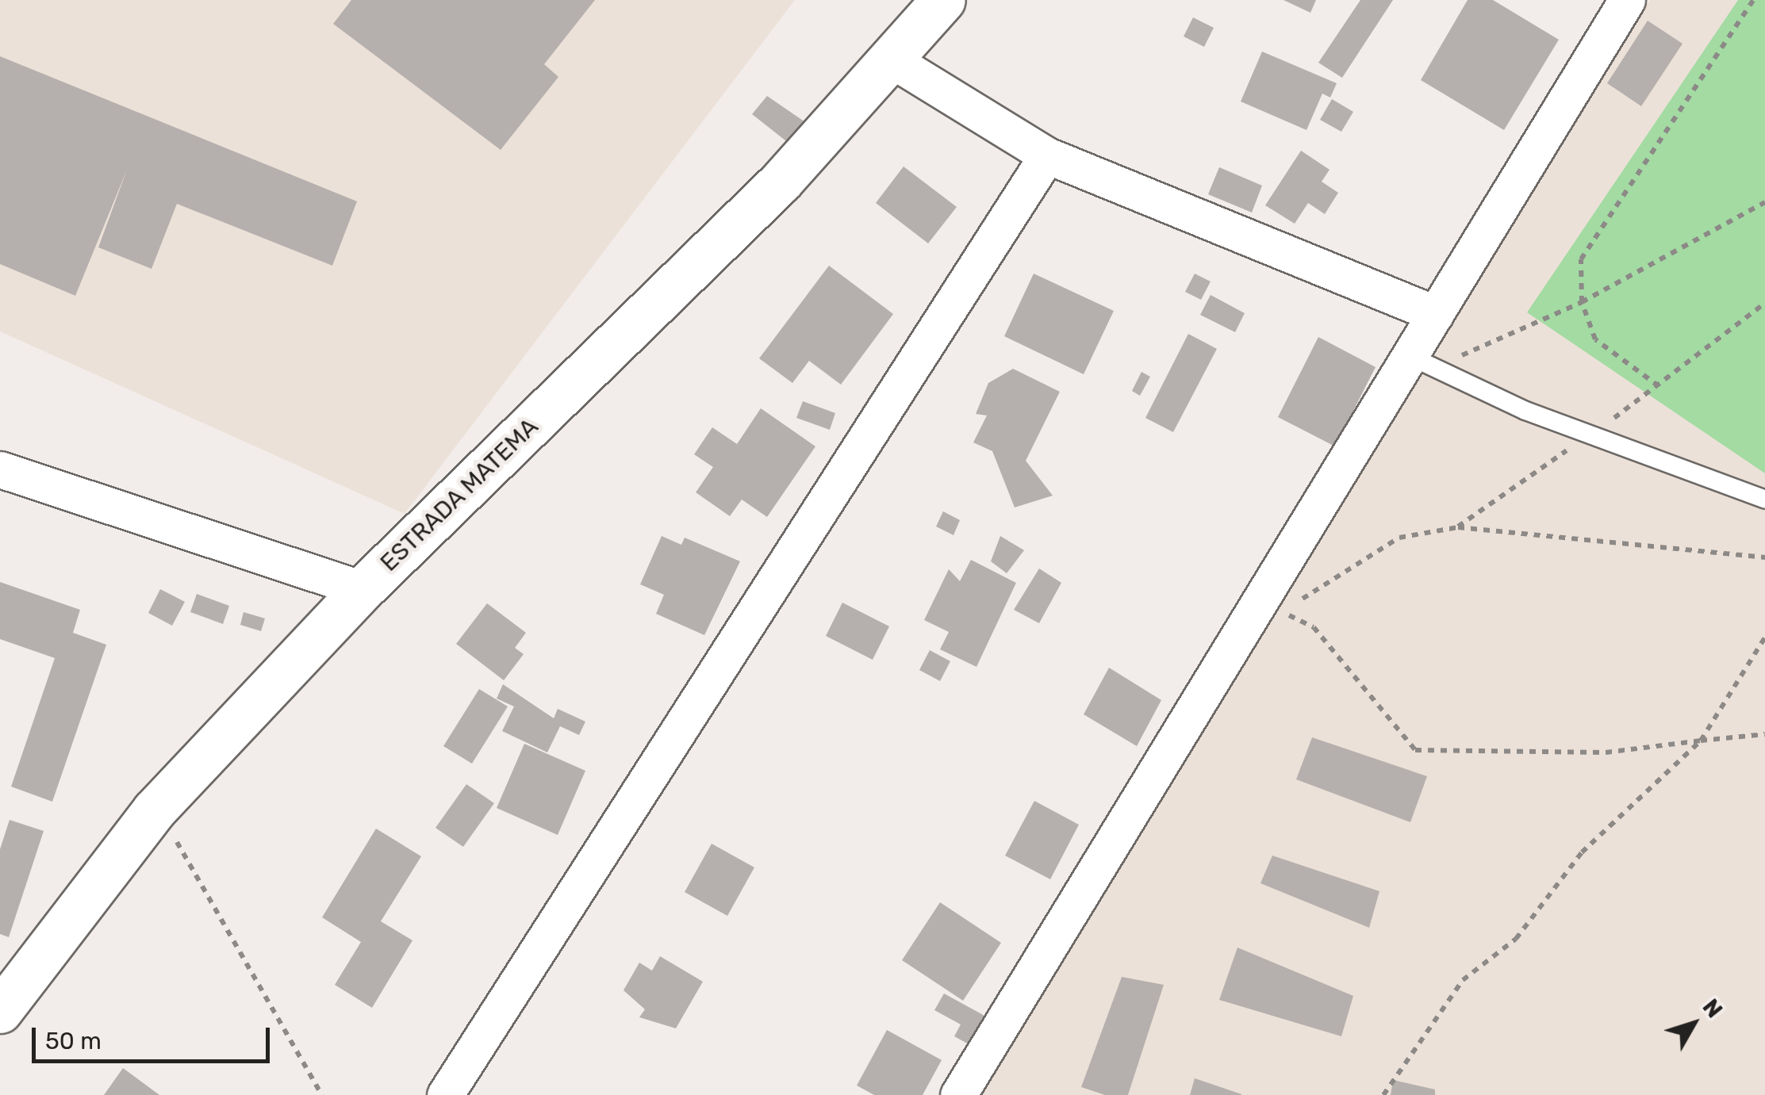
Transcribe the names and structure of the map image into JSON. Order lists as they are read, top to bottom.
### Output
{
  "streets": {
    "street": ["ESTRADA MATEMA"]
  },
  "scale_bar": "50 m",
  "north": "top right"
}
